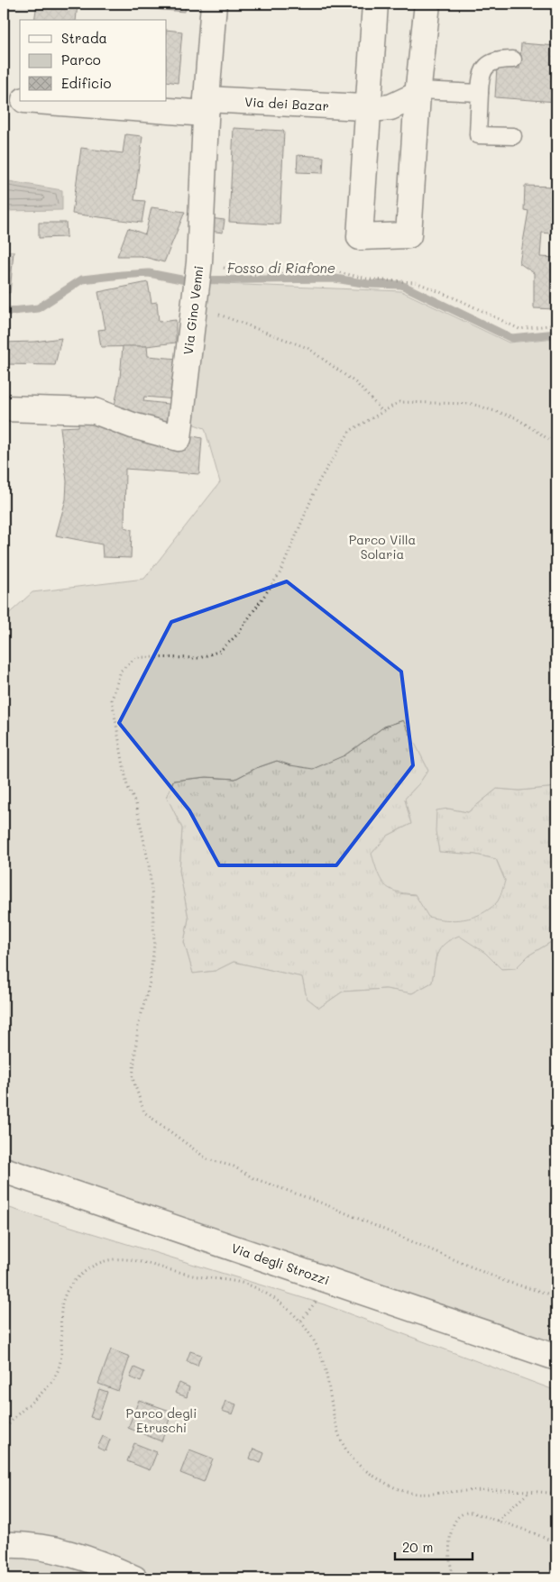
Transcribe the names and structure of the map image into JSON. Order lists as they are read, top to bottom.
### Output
{
  "streets": {
    "street": ["Via dei Bazar", "Via Gino Venni", "Via degli Strozzi"]
  },
  "crossings": [
    ["Via dei Bazar", "Via Gino Venni"]
  ],
  "water": ["Fosso di Riafone"],
  "parks": ["Parco Villa Solaria", "Parco degli Etruschi"],
  "legend": ["Strada", "Parco", "Edificio"],
  "scale_bar": "20 m"
}
